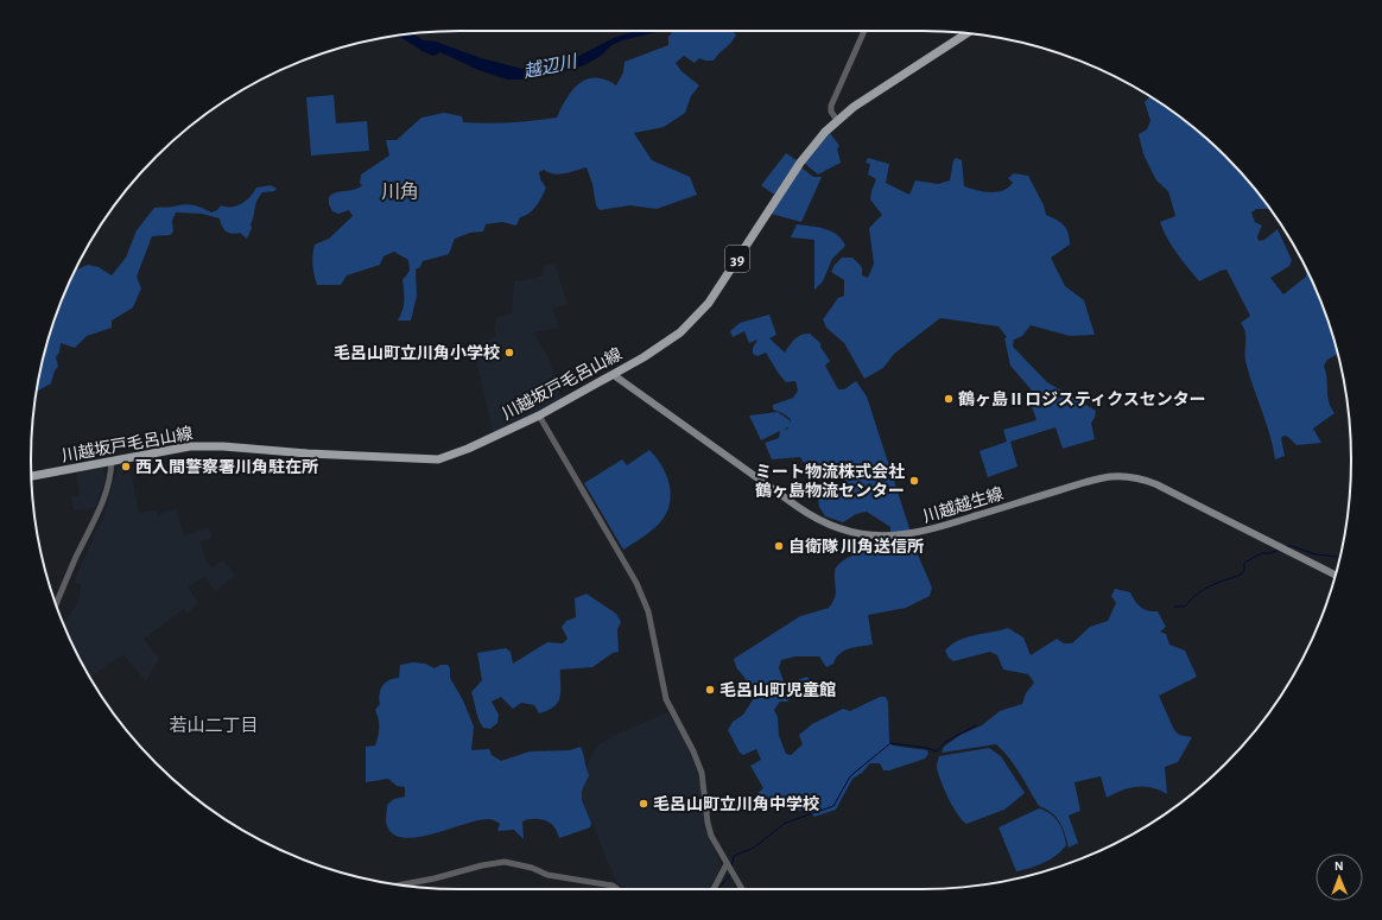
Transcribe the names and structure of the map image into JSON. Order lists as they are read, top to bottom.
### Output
{
  "streets": {
    "main road": ["39", "川越坂戸毛呂山線", "川越越生線"]
  },
  "crossings": [
    ["川越坂戸毛呂山線", "川越越生線"]
  ],
  "districts": ["川角", "若山二丁目"],
  "water": ["越辺川"],
  "places": [
    "毛呂山町立川角小学校",
    "鶴ヶ島Ⅱロジスティクスセンター",
    "西入間警察署川角駐在所",
    "ミート物流株式会社 鶴ヶ島物流センター",
    "自衛隊 川角送信所",
    "毛呂山町児童館",
    "毛呂山町立川角中学校"
  ],
  "north": "top"
}
